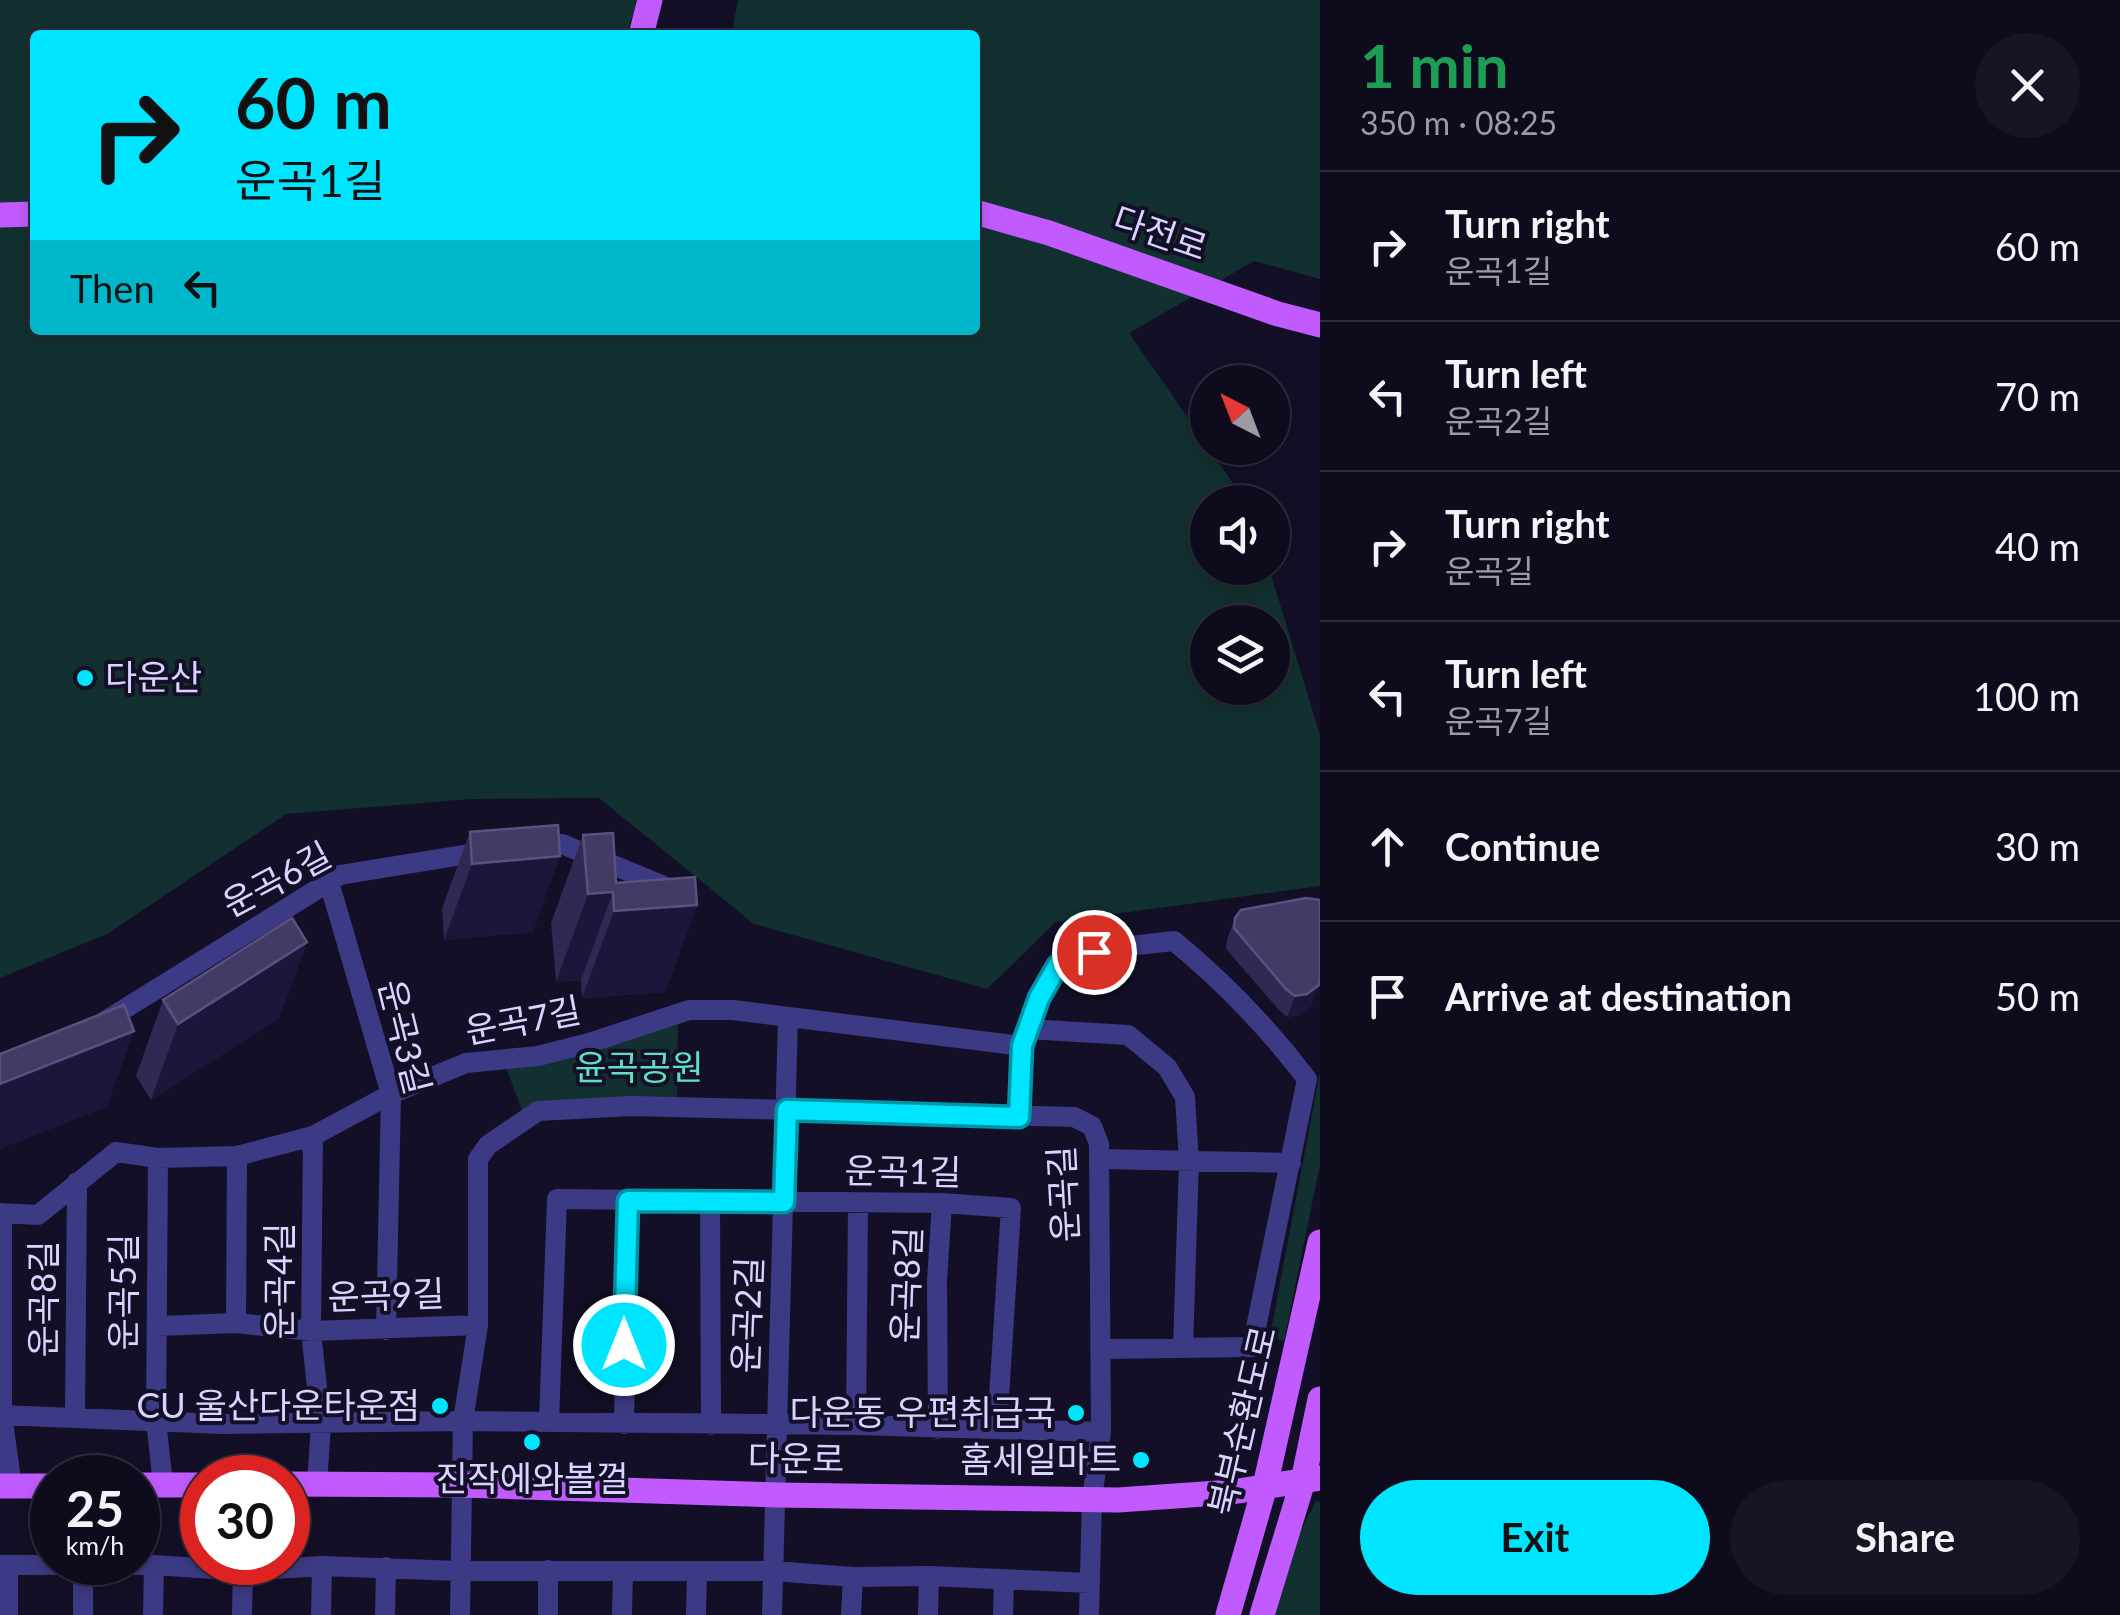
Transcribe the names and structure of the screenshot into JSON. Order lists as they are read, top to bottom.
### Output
{
  "streets": {
    "main road": ["다전로", "북부순환도로", "다운로"],
    "street": [
      "운곡6길",
      "운곡7길",
      "운곡3길",
      "운곡1길",
      "운곡길",
      "운곡4길",
      "운곡8길",
      "운곡5길",
      "운곡9길",
      "운곡2길"
    ]
  },
  "crossings": [
    ["운곡6길", "운곡3길"],
    ["운곡7길", "운곡3길"],
    ["운곡7길", "운곡4길"],
    ["운곡7길", "운곡8길"],
    ["운곡7길", "운곡5길"],
    ["운곡7길", "운곡2길"],
    ["운곡3길", "운곡9길"],
    ["운곡1길", "운곡8길"],
    ["운곡1길", "운곡2길"],
    ["운곡길", "운곡9길"],
    ["운곡길", "운곡2길"],
    ["운곡길", "다운로"],
    ["운곡4길", "운곡9길"],
    ["운곡4길", "다운로"],
    ["운곡5길", "운곡9길"],
    ["운곡2길", "다운로"],
    ["북부순환도로", "다운로"]
  ],
  "parks": ["윤곡공원"],
  "places": [
    "다운산",
    "CU 울산다운타운점",
    "다운동 우편취급국",
    "진작에와볼껄",
    "홈세일마트"
  ],
  "north": "top left",
  "page": {
    "heading": ["1 min", "350 m · 08:25"],
    "turn": ["60 m", "운곡1길"],
    "list": [
      {
        "name": "Turn right",
        "note": "운곡1길",
        "value": "60 m"
      },
      {
        "name": "Turn left",
        "note": "운곡2길",
        "value": "70 m"
      },
      {
        "name": "Turn right",
        "note": "운곡길",
        "value": "40 m"
      },
      {
        "name": "Turn left",
        "note": "운곡7길",
        "value": "100 m"
      },
      {
        "name": "Continue",
        "value": "30 m"
      },
      {
        "name": "Arrive at destination",
        "value": "50 m"
      }
    ],
    "then": "Then",
    "speed": "25 km/h",
    "limit": "30",
    "buttons": ["Exit", "Share"]
  }
}
